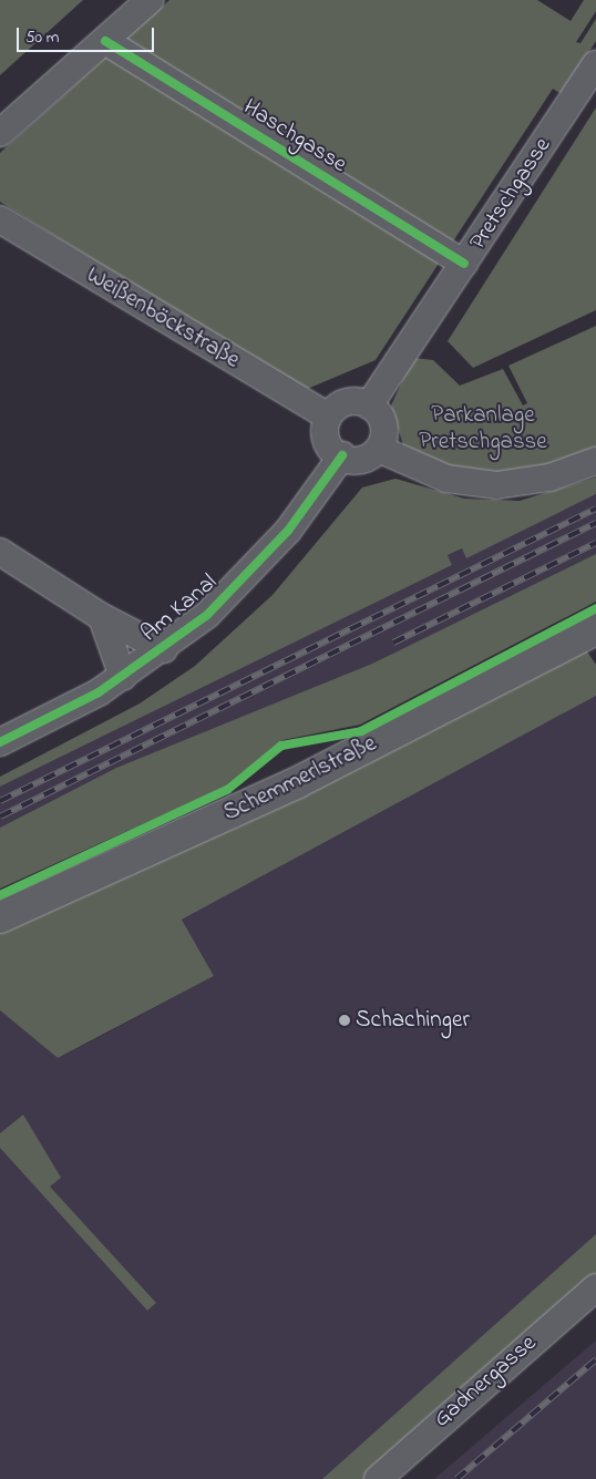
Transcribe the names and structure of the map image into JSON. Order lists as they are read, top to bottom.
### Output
{
  "streets": {
    "main road": ["Schemmerlstraße"],
    "street": [
      "Haschgasse",
      "Pretschgasse",
      "Weißenböckstraße",
      "Am Kanal",
      "Gadnergasse"
    ]
  },
  "crossings": [
    ["Haschgasse", "Pretschgasse"],
    ["Pretschgasse", "Weißenböckstraße"],
    ["Pretschgasse", "Am Kanal"],
    ["Weißenböckstraße", "Am Kanal"]
  ],
  "parks": ["Parkanlage Pretschgasse"],
  "places": ["Schachinger"],
  "scale_bar": "50 m"
}
